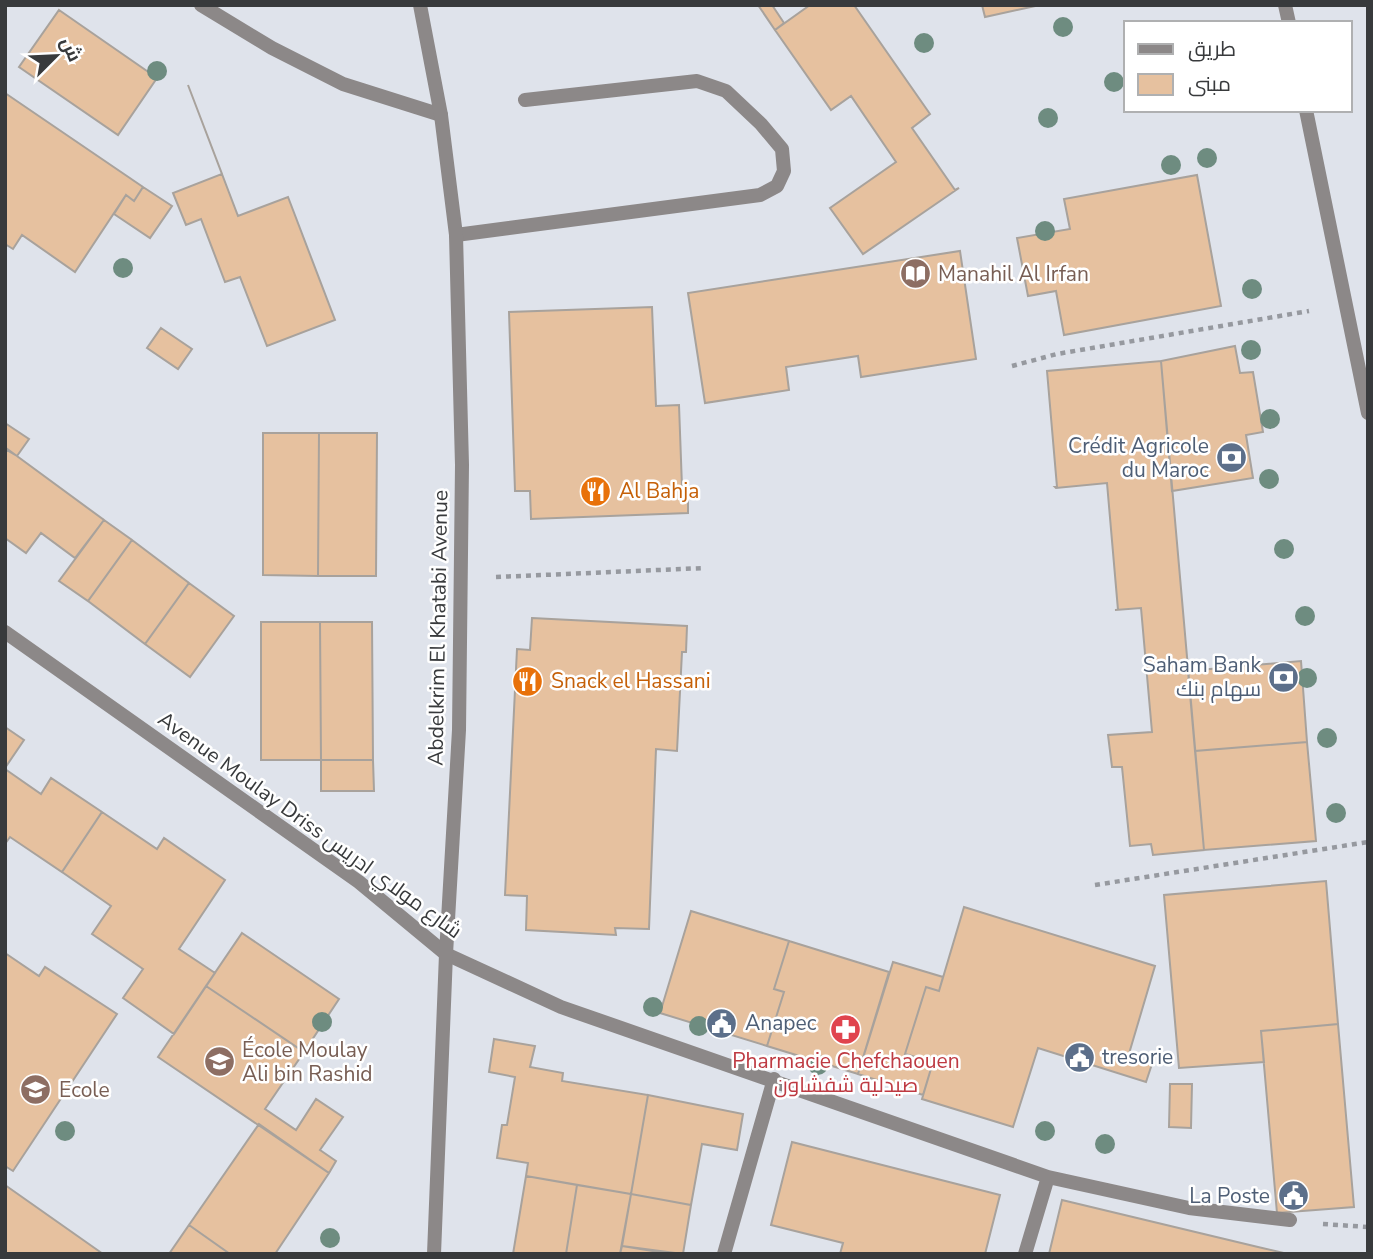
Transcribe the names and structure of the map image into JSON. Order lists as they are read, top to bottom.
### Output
{
  "streets": {
    "street": ["Abdelkrim El Khatabi Avenue", "Avenue Moulay Driss شارع مولاي ادريس"]
  },
  "crossings": [
    ["Abdelkrim El Khatabi Avenue", "Avenue Moulay Driss شارع مولاي ادريس"]
  ],
  "places": {
    "library": ["Manahil Al Irfan"],
    "bank": ["Crédit Agricole du Maroc", "Saham Bank سهام بنك"],
    "restaurant": ["Al Bahja", "Snack el Hassani"],
    "public building": ["Anapec", "tresorie", "La Poste"],
    "pharmacy": ["Pharmacie Chefchaouen صيدلية شفشاون"],
    "school or university": ["École Moulay Ali bin Rashid", "Ecole"]
  },
  "legend": ["طريق", "مبنى"],
  "north": "top right"
}
